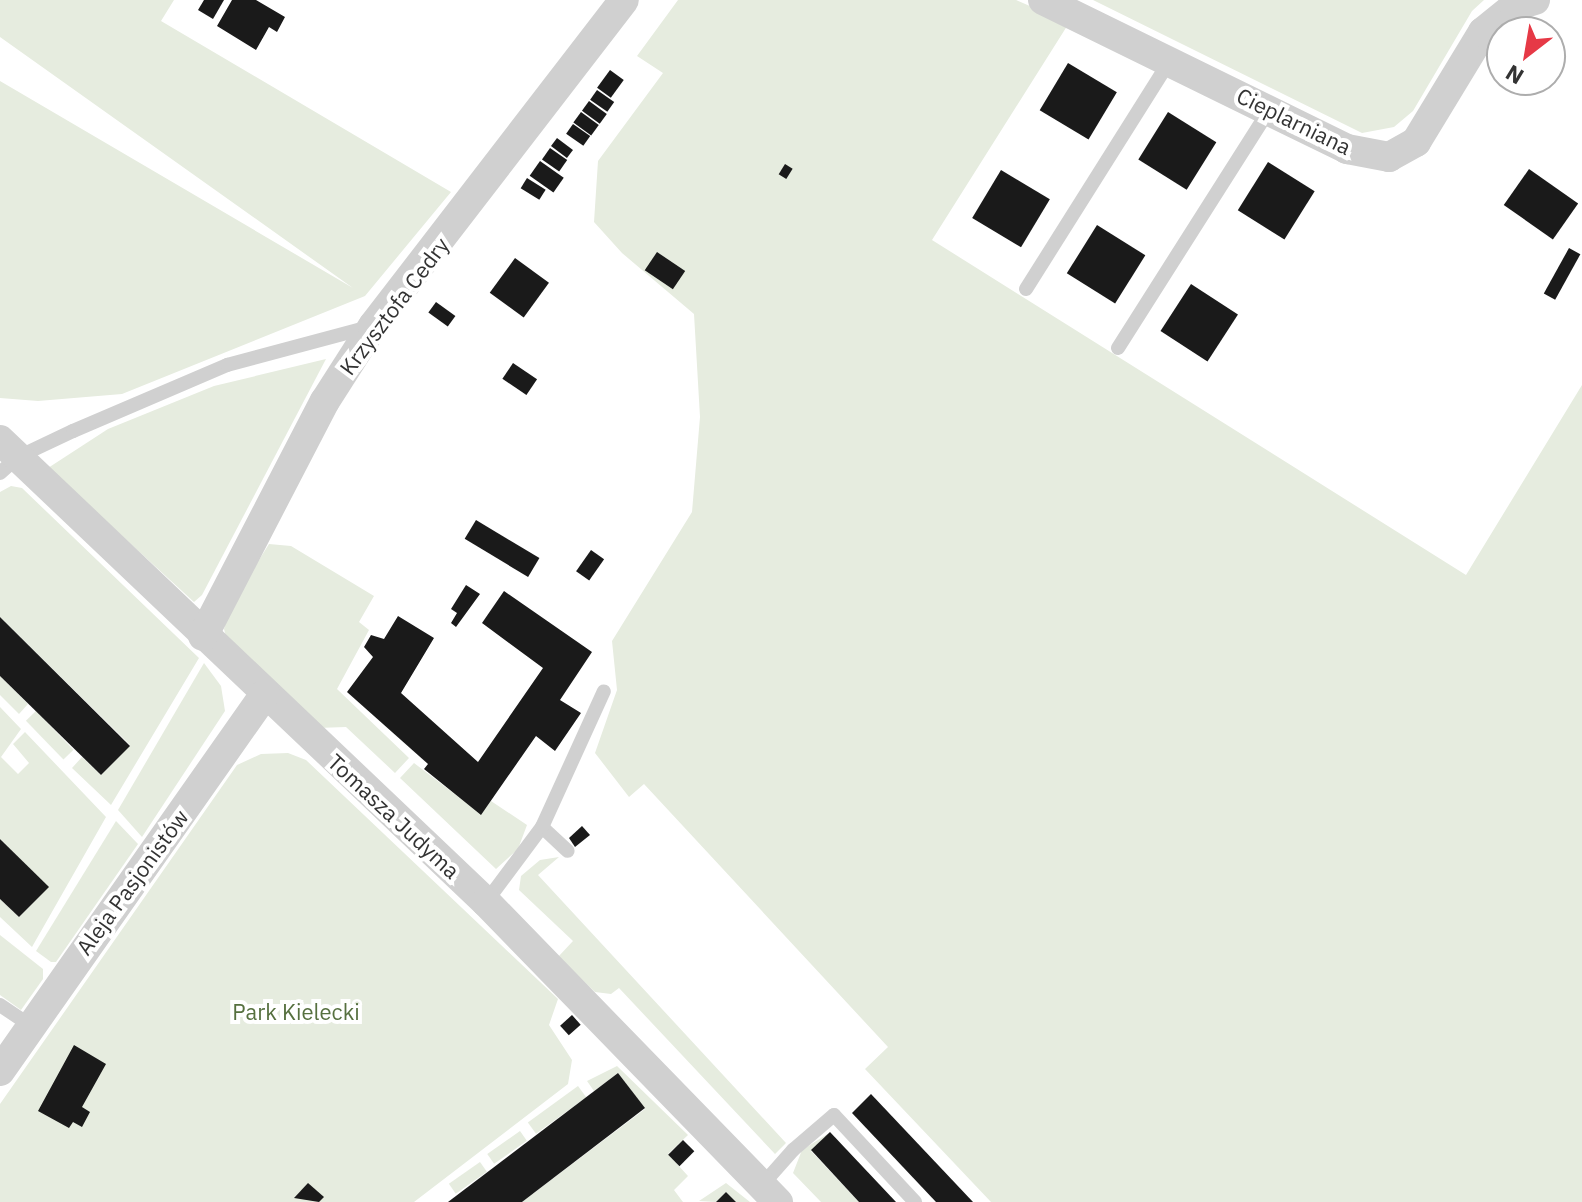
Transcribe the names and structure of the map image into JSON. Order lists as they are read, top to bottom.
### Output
{
  "streets": {
    "street": [
      "Cieplarniana",
      "Krzysztofa Cedry",
      "Tomasza Judyma",
      "Aleja Pasjonistów"
    ]
  },
  "crossings": [
    ["Krzysztofa Cedry", "Tomasza Judyma"],
    ["Tomasza Judyma", "Aleja Pasjonistów"]
  ],
  "parks": ["Park Kielecki"],
  "north": "bottom left"
}
